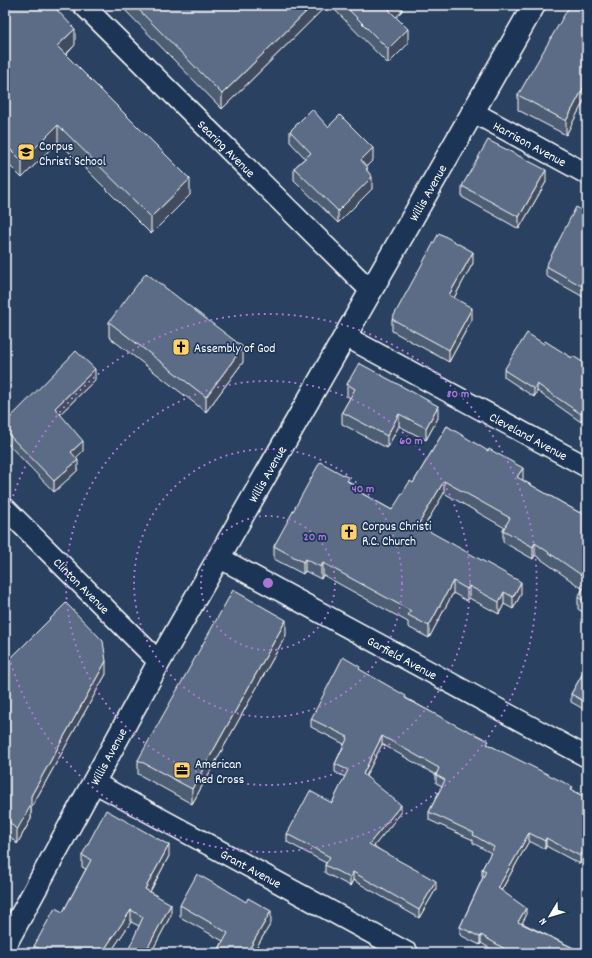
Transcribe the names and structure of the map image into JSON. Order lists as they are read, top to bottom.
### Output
{
  "streets": {
    "main road": ["Willis Avenue"],
    "street": [
      "Harrison Avenue",
      "Searing Avenue",
      "Cleveland Avenue",
      "Clinton Avenue",
      "Garfield Avenue",
      "Grant Avenue"
    ]
  },
  "crossings": [
    ["Harrison Avenue", "Willis Avenue"],
    ["Searing Avenue", "Willis Avenue"],
    ["Willis Avenue", "Cleveland Avenue"],
    ["Willis Avenue", "Clinton Avenue"],
    ["Willis Avenue", "Garfield Avenue"],
    ["Willis Avenue", "Grant Avenue"]
  ],
  "places": {
    "school or university": ["Corpus Christi School"],
    "church": ["Assembly of God", "Corpus Christi R.C. Church"],
    "office": ["American Red Cross"]
  },
  "north": "bottom left",
  "rings": [
    "80 m",
    "60 m",
    "40 m",
    "20 m"
  ]
}
